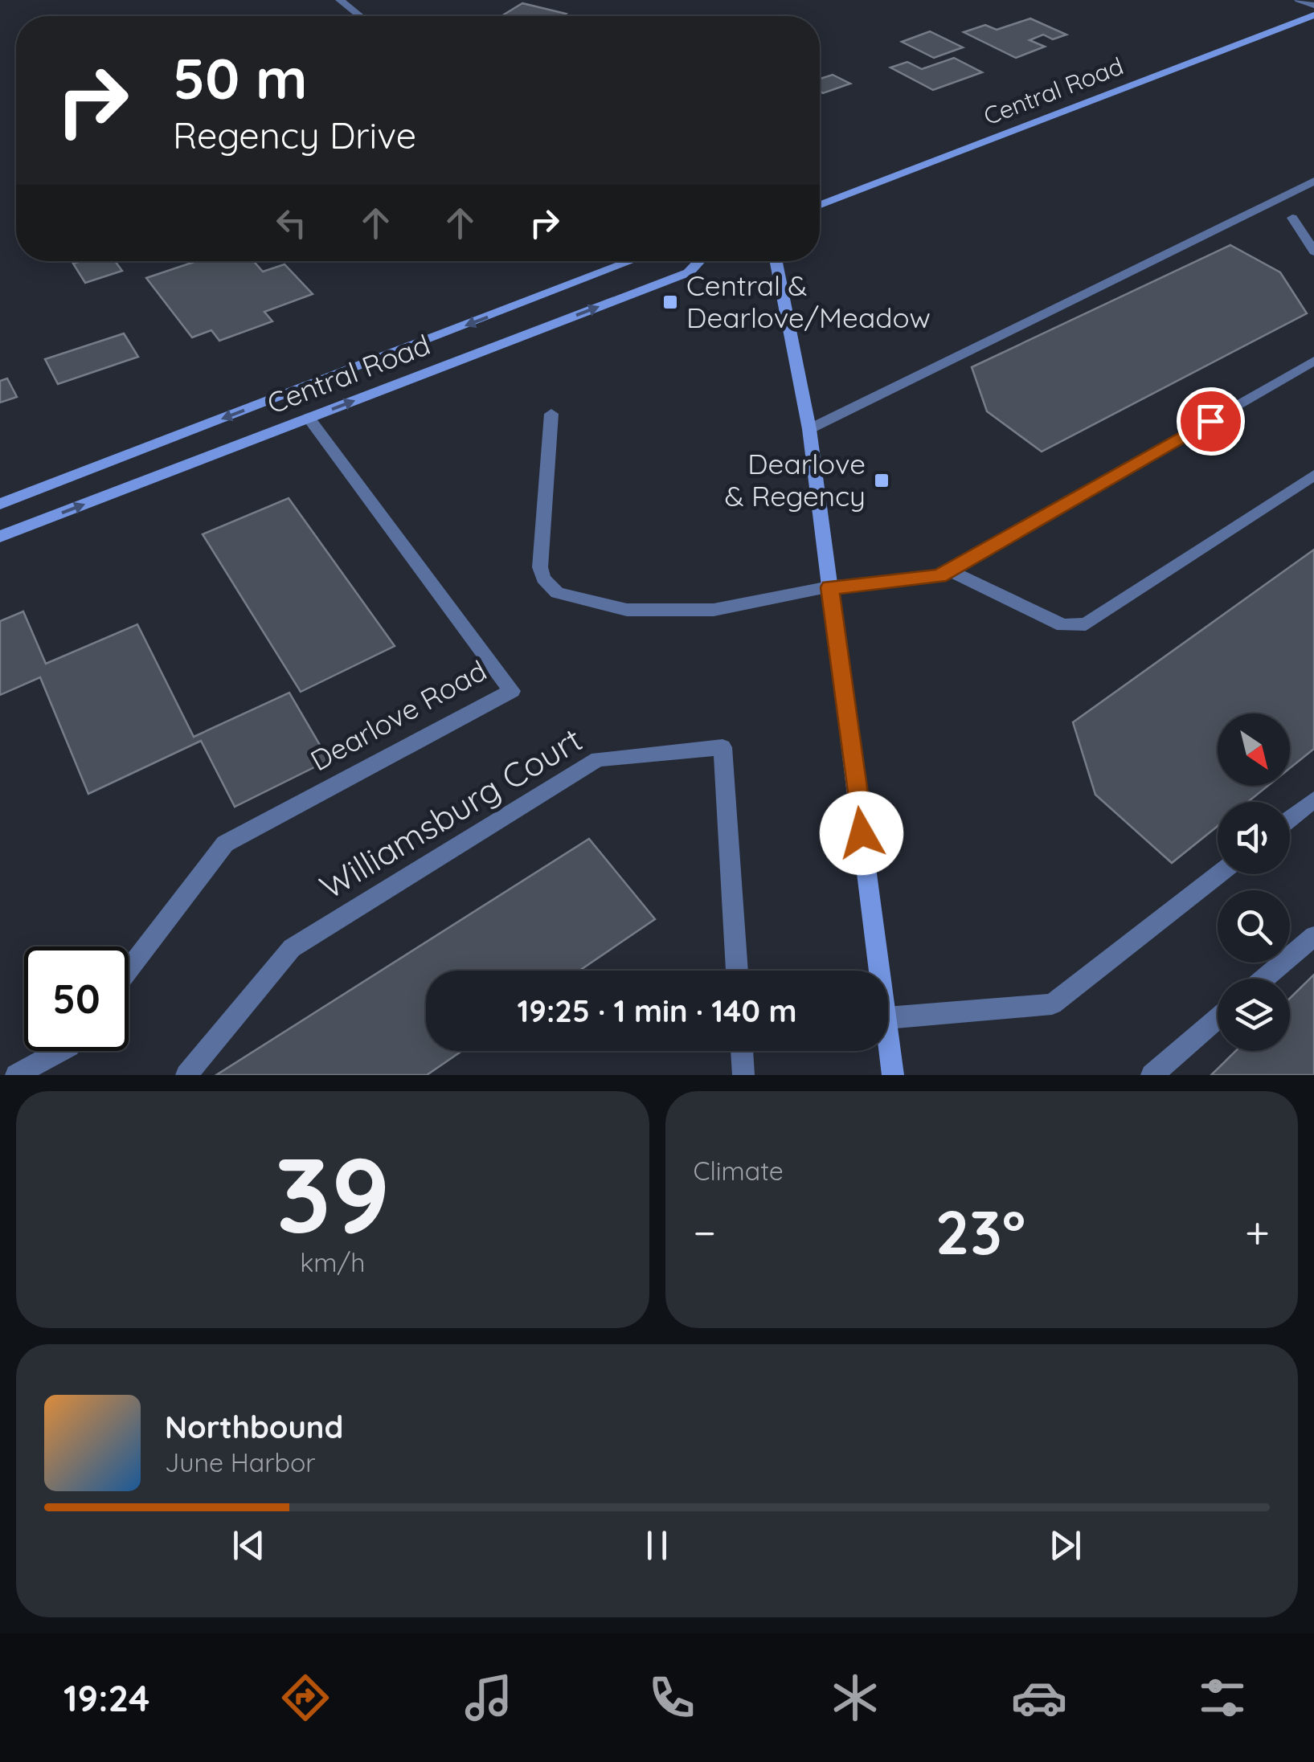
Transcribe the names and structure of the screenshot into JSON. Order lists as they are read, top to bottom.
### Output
{
  "streets": {
    "main road": ["Central Road"],
    "street": ["Dearlove Road", "Williamsburg Court"]
  },
  "crossings": [
    ["Central Road", "Dearlove Road"]
  ],
  "places": {
    "transit": ["Central & Dearlove/Meadow", "Dearlove & Regency"]
  },
  "north": "bottom right",
  "page": {
    "turn": ["50 m", "Regency Drive"],
    "limit": "50",
    "trip": "19:25 · 1 min · 140 m",
    "tile": [
      ["39", "km/h"],
      "Climate"
    ],
    "heat": ["−", "23°", "+"],
    "song": ["Northbound", "June Harbor"],
    "tabs": "19:24"
  }
}
